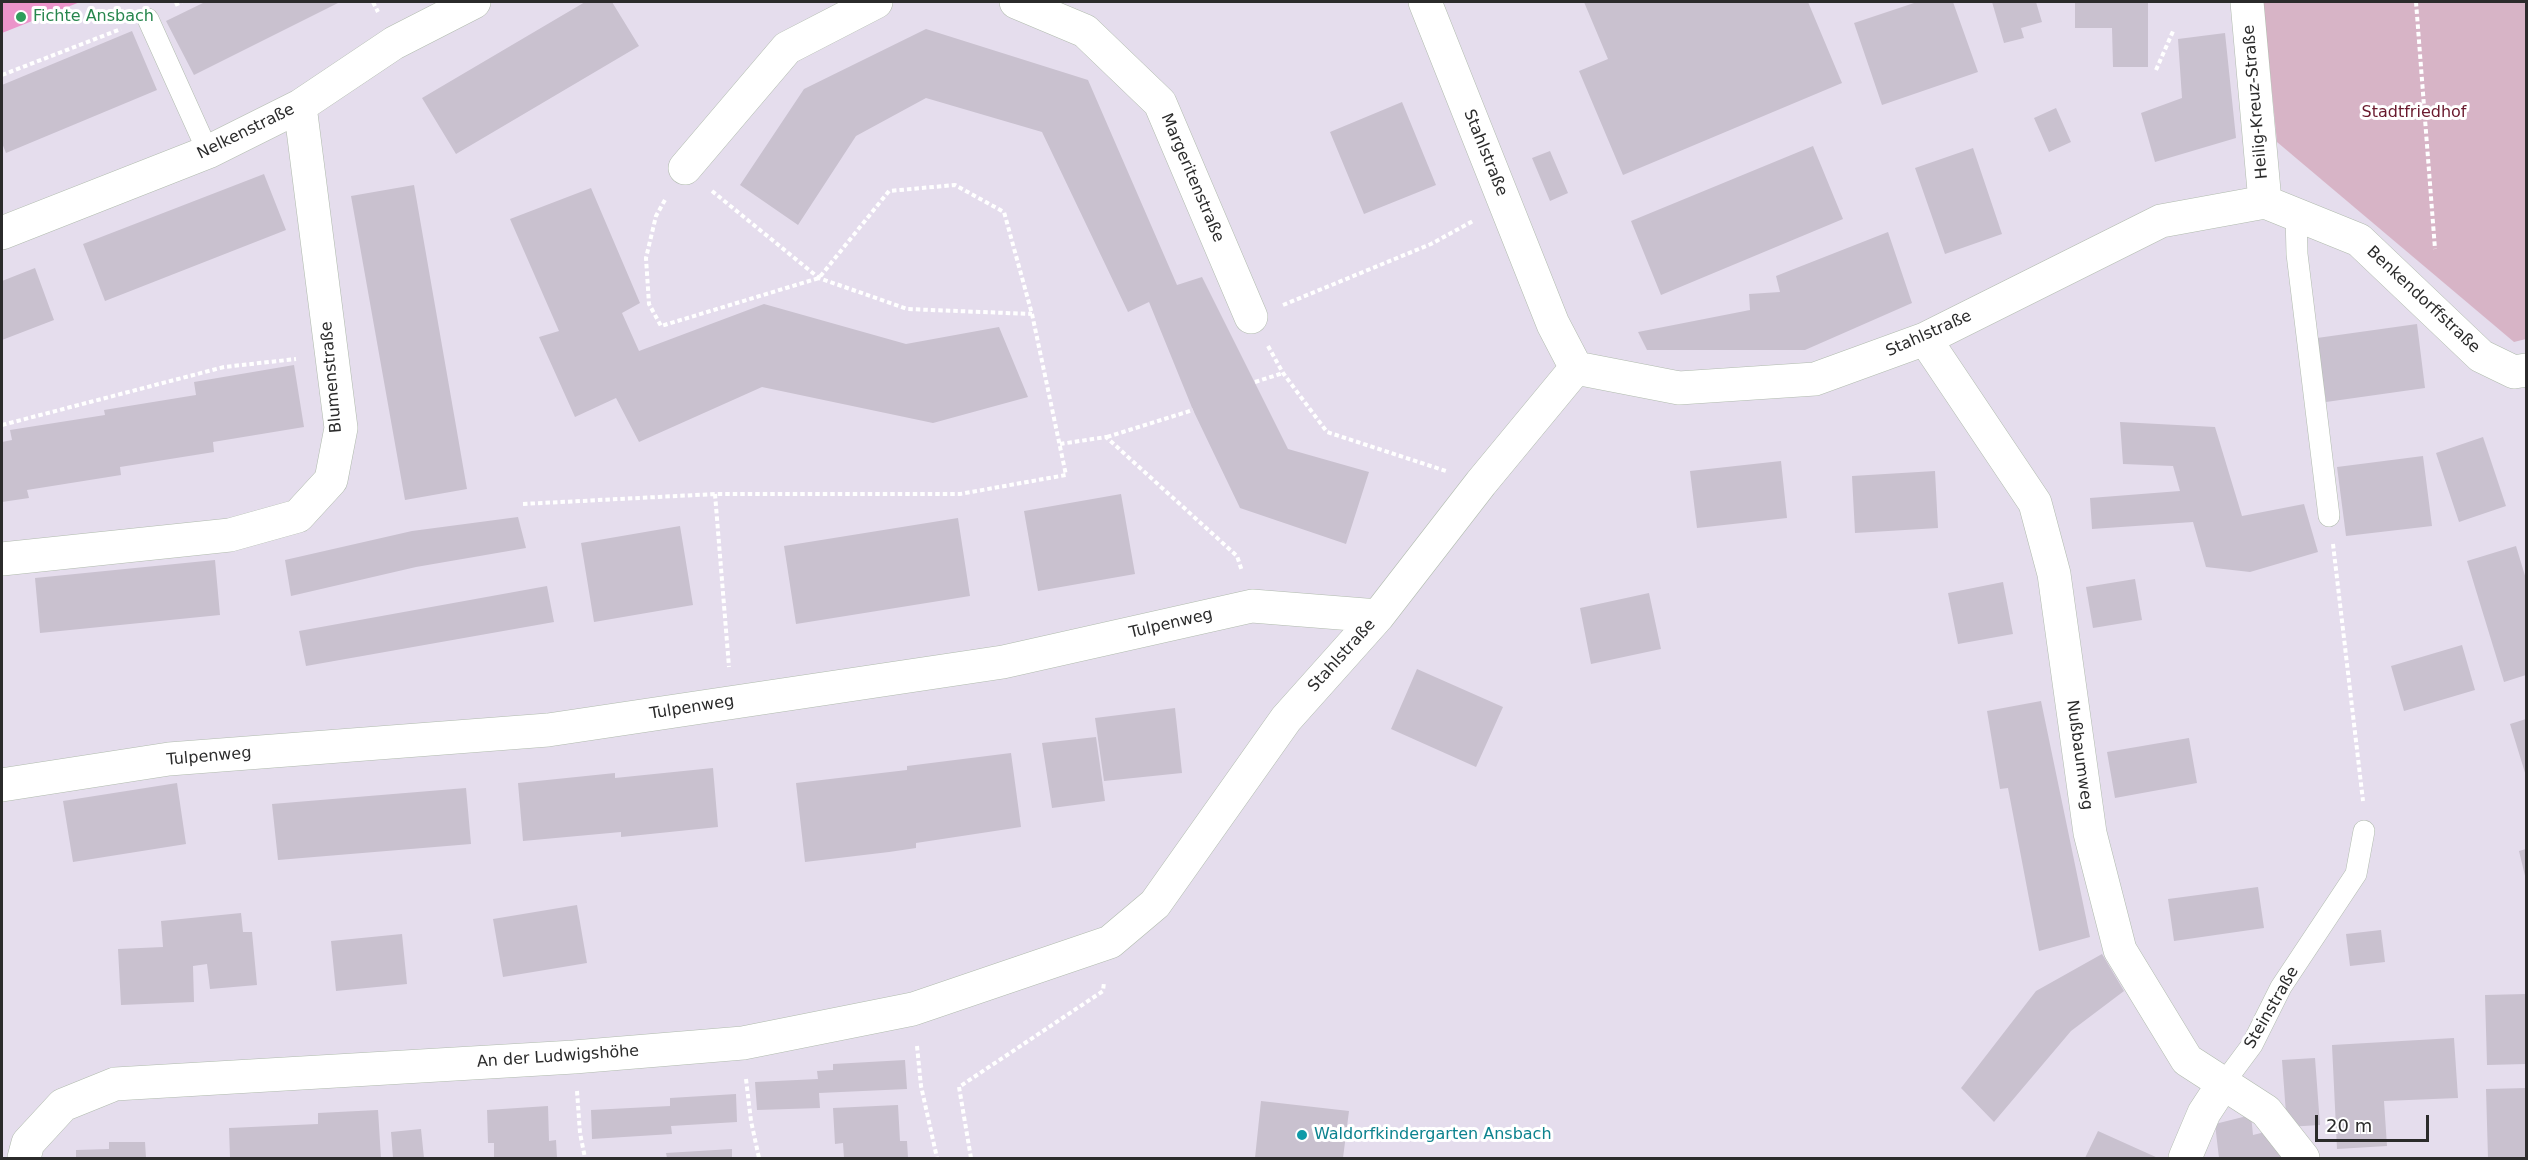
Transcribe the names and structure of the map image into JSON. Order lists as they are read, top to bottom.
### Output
{
  "streets": {
    "street": [
      "Heilig-Kreuz-Straße",
      "Nelkenstraße",
      "Stahlstraße",
      "Margeritenstraße",
      "Benkendorffstraße",
      "Blumenstraße",
      "Tulpenweg",
      "Nußbaumweg",
      "An der Ludwigshöhe"
    ],
    "lane": ["Steinstraße"]
  },
  "crossings": [
    ["Heilig-Kreuz-Straße", "Stahlstraße"],
    ["Heilig-Kreuz-Straße", "Benkendorffstraße"],
    ["Nelkenstraße", "Blumenstraße"],
    ["Stahlstraße", "Benkendorffstraße"],
    ["Stahlstraße", "Tulpenweg"],
    ["Stahlstraße", "Nußbaumweg"],
    ["Stahlstraße", "An der Ludwigshöhe"],
    ["Nußbaumweg", "Steinstraße"]
  ],
  "parks": ["Stadtfriedhof"],
  "places": ["Fichte Ansbach", "Waldorfkindergarten Ansbach"],
  "scale_bar": "20 m"
}
